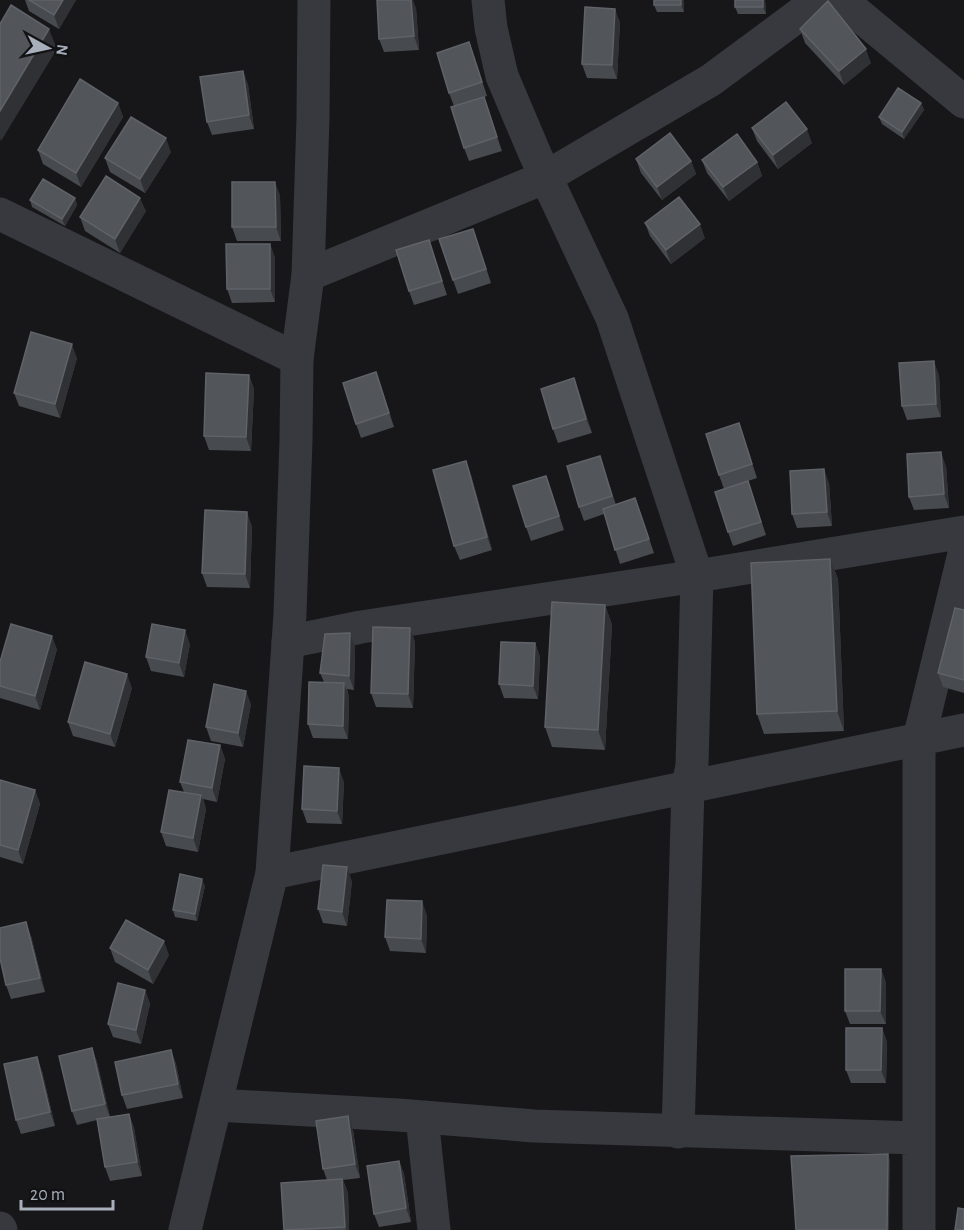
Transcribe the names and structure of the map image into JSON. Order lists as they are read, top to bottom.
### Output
{
  "scale_bar": "20 m",
  "north": "right"
}
